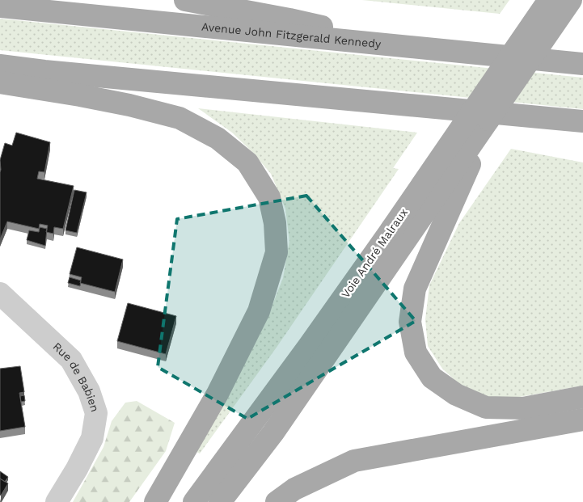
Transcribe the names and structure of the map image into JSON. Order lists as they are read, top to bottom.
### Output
{
  "streets": {
    "main road": ["Avenue John Fitzgerald Kennedy", "Voie André Malraux"],
    "street": ["Rue de Babien"]
  }
}
